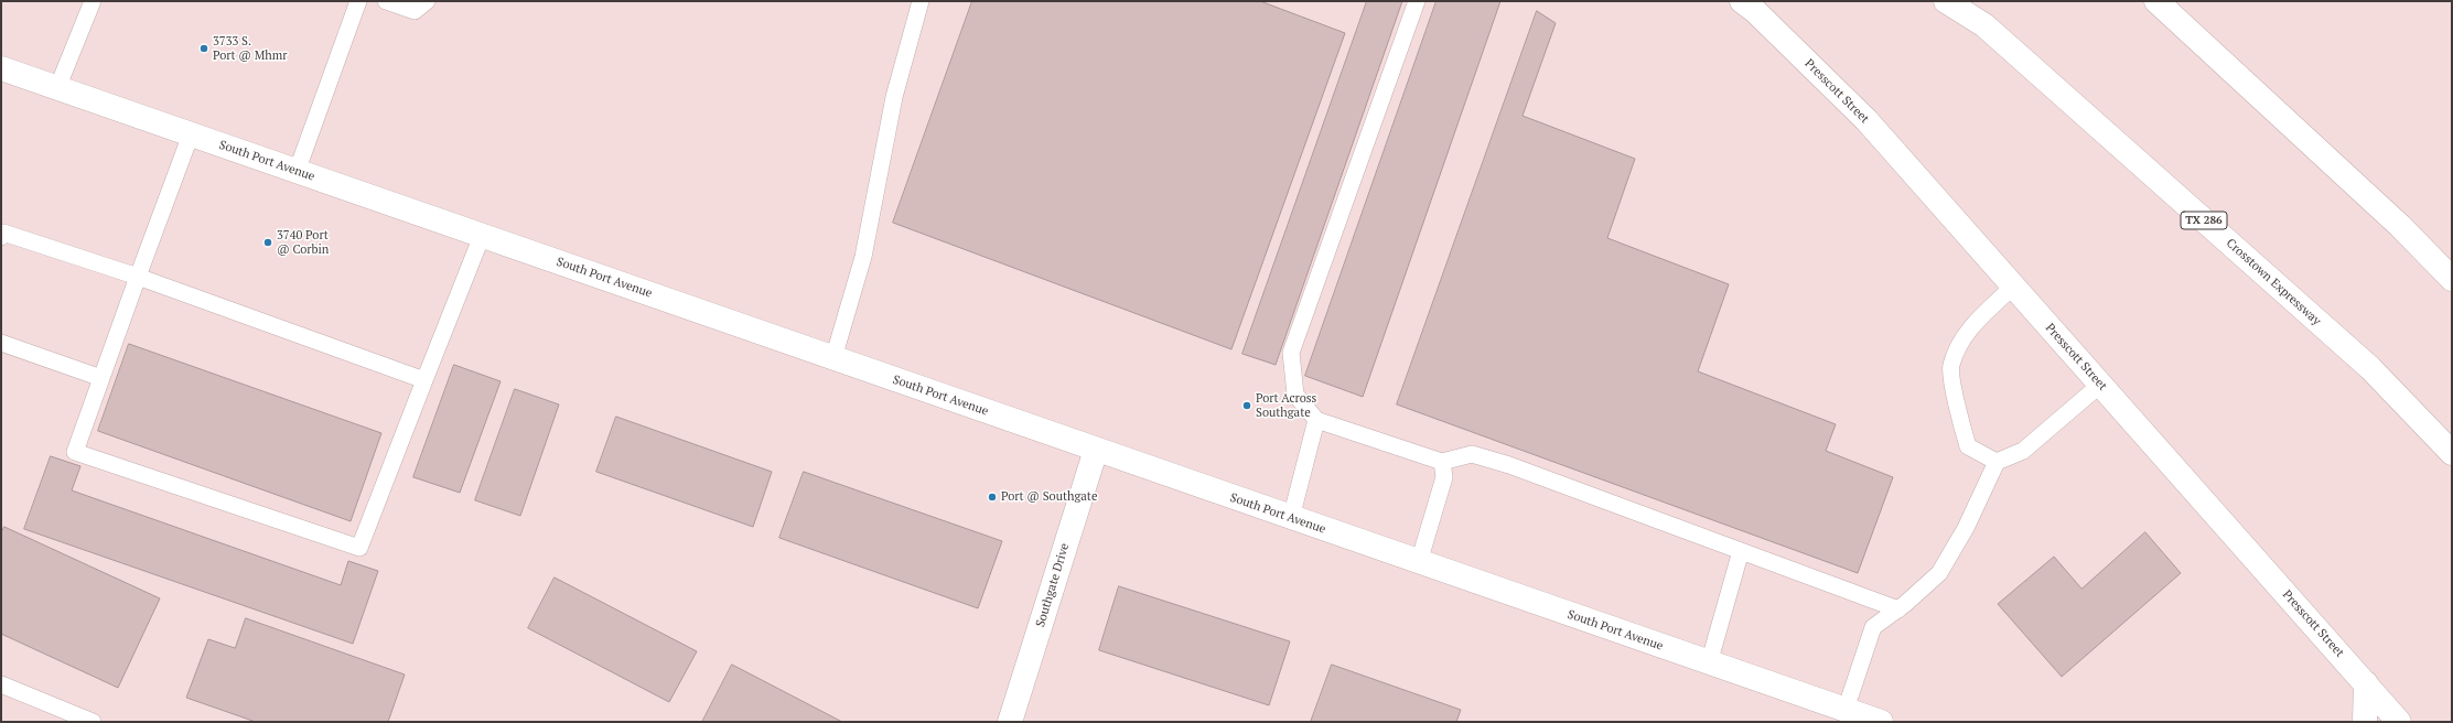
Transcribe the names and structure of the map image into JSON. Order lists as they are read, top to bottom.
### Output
{
  "streets": {
    "main road": [
      "Presscott Street",
      "South Port Avenue",
      "TX 286",
      "Crosstown Expressway",
      "Southgate Drive"
    ]
  },
  "crossings": [
    ["South Port Avenue", "Southgate Drive"]
  ],
  "places": [
    "3733 S. Port @ Mhmr",
    "3740 Port @ Corbin",
    "Port Across Southgate",
    "Port @ Southgate"
  ]
}
